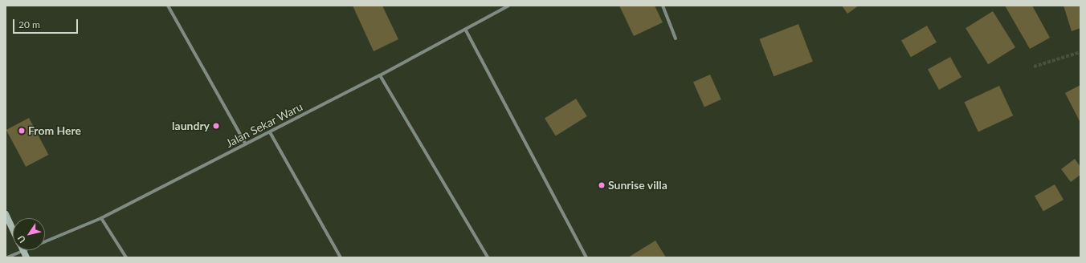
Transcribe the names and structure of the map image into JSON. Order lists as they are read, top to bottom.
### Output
{
  "streets": {
    "street": ["Jalan Sekar Waru"]
  },
  "places": ["laundry", "From Here", "Sunrise villa"],
  "scale_bar": "20 m",
  "north": "bottom left"
}
